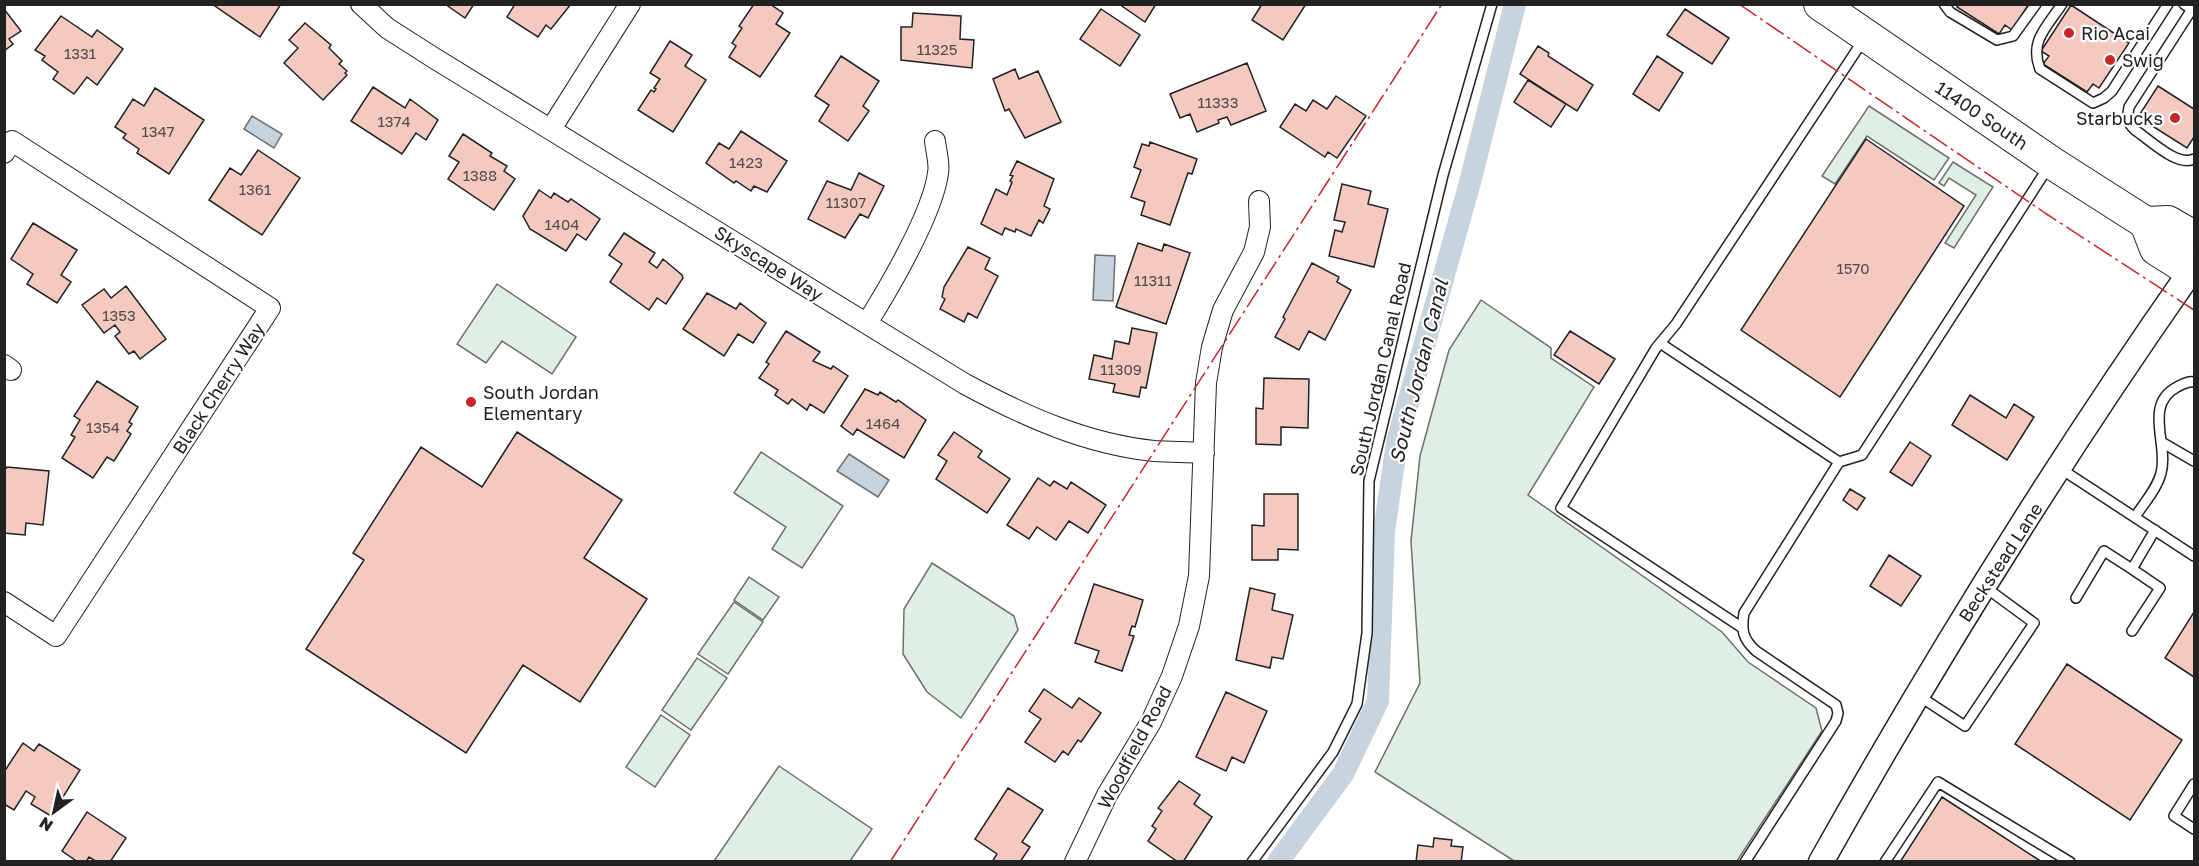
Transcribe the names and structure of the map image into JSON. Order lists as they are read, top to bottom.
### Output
{
  "streets": {
    "main road": ["11400 South"],
    "street": [
      "Skyscape Way",
      "Black Cherry Way",
      "Beckstead Lane",
      "Woodfield Road"
    ],
    "lane": ["South Jordan Canal Road"]
  },
  "crossings": [
    ["Skyscape Way", "Woodfield Road"]
  ],
  "water": ["South Jordan Canal"],
  "places": [
    "Rio Acai",
    "Swig",
    "Starbucks",
    "South Jordan Elementary"
  ],
  "house_numbers": [
    "11325",
    "1331",
    "11333",
    "1374",
    "1347",
    "1423",
    "1388",
    "1361",
    "11307",
    "1404",
    "1570",
    "11311",
    "1353",
    "11309",
    "1464",
    "1354"
  ],
  "north": "bottom left"
}
